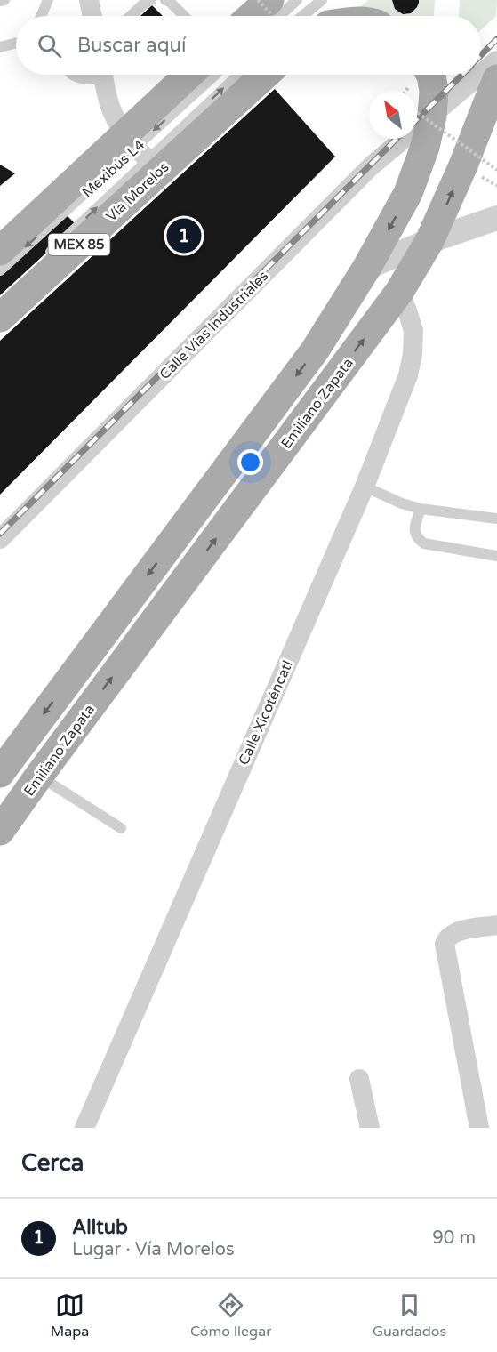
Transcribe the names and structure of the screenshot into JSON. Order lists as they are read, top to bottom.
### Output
{
  "streets": {
    "main road": ["Vía Morelos", "MEX 85", "Emiliano Zapata"],
    "street": ["Calle Vías Industriales", "Calle Xicoténcatl"],
    "lane": ["Mexibús L4"]
  },
  "crossings": [
    ["Mexibús L4", "Vía Morelos"],
    ["Emiliano Zapata", "Calle Xicoténcatl"]
  ],
  "north": "top left",
  "page": {
    "search": "Buscar aquí",
    "pins": "1",
    "heading": "Cerca",
    "list": [
      {
        "mark": "1",
        "name": "Alltub",
        "note": "Lugar · Vía Morelos",
        "value": "90 m"
      }
    ],
    "nav": ["Mapa", "Cómo llegar", "Guardados"]
  }
}
